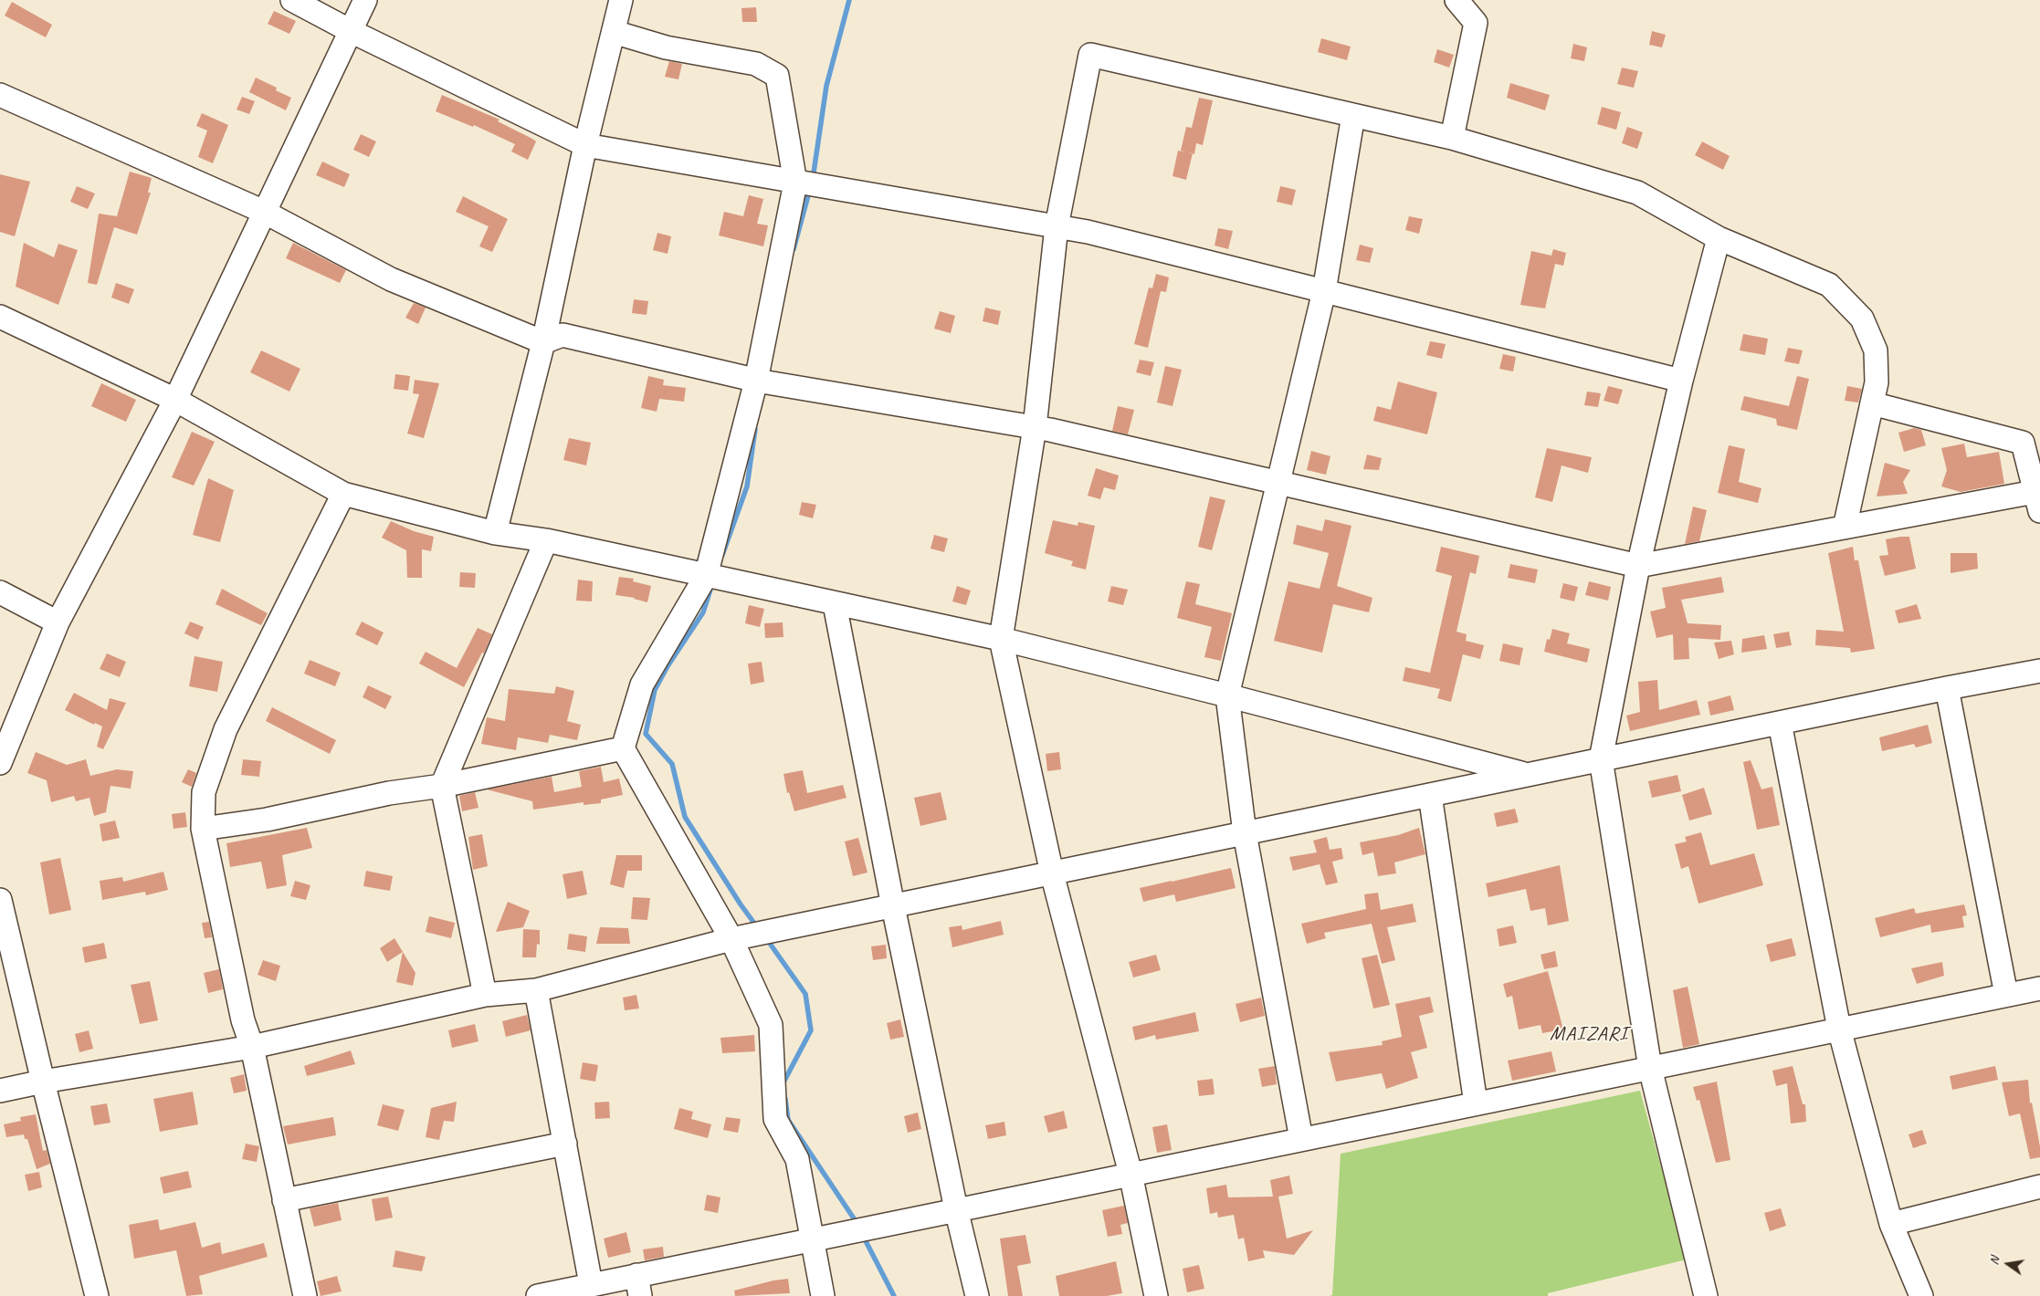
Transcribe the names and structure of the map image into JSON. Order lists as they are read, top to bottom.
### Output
{
  "districts": ["MAIZARI"],
  "north": "left"
}
